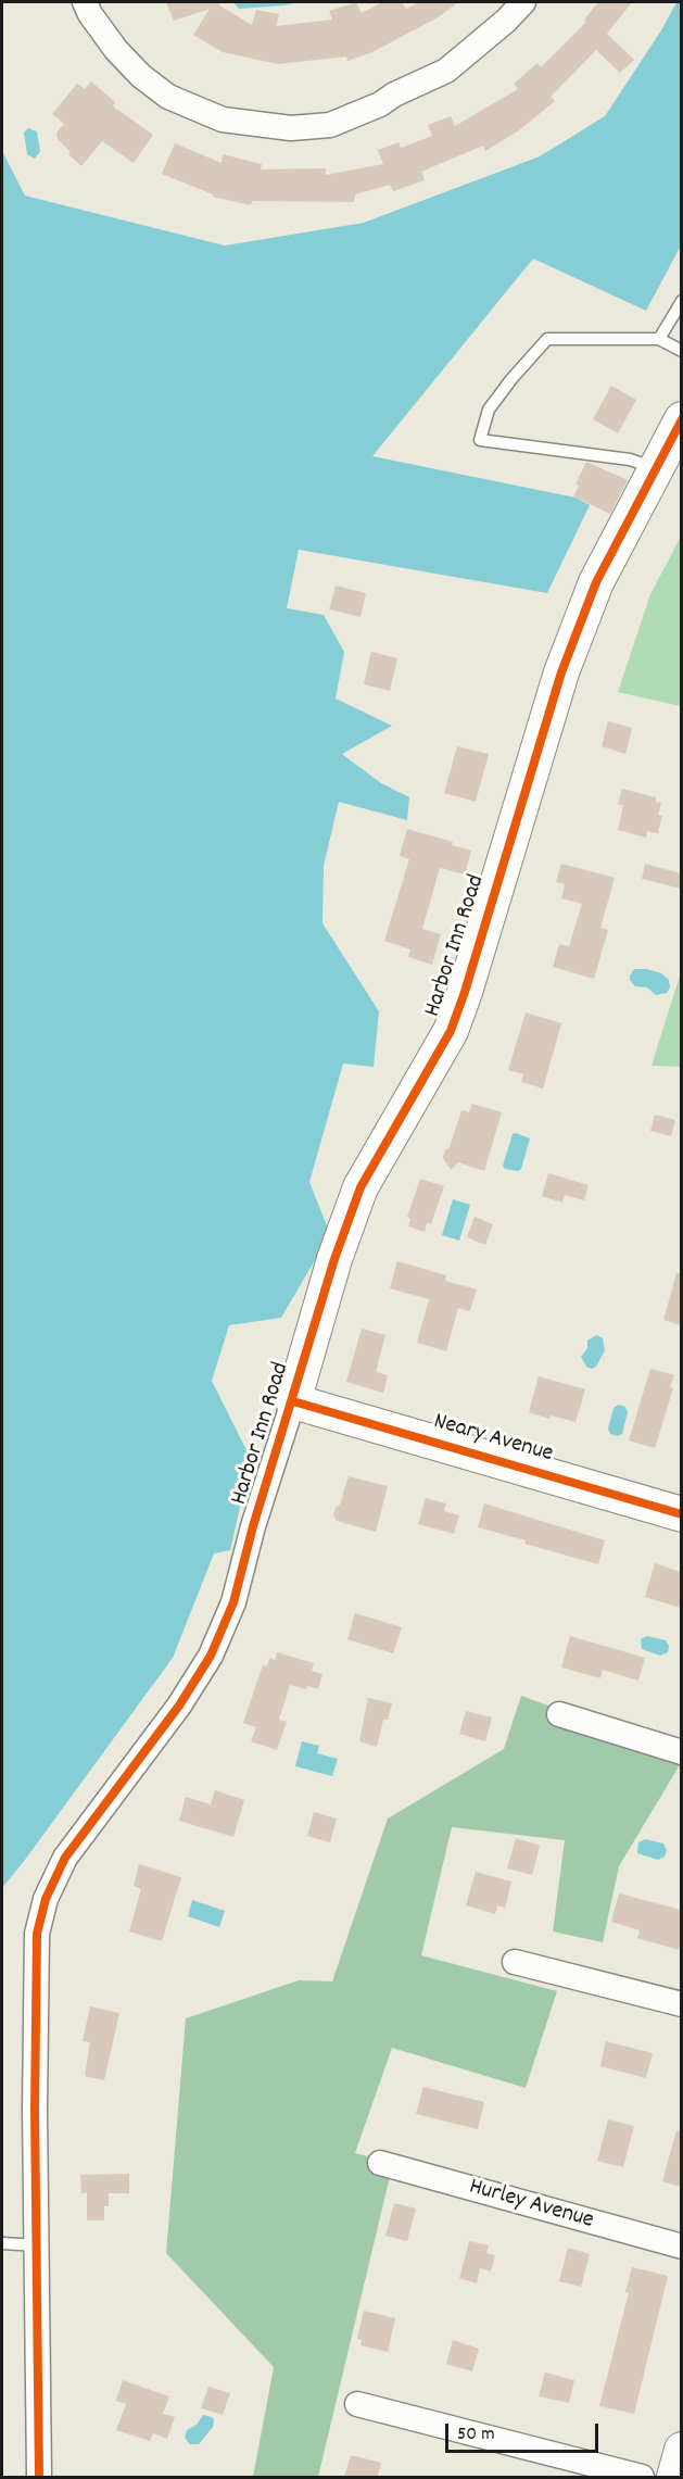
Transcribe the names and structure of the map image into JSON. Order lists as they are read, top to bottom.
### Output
{
  "streets": {
    "main road": ["Harbor Inn Road", "Neary Avenue"],
    "street": ["Hurley Avenue"]
  },
  "crossings": [
    ["Harbor Inn Road", "Neary Avenue"]
  ],
  "scale_bar": "50 m"
}
